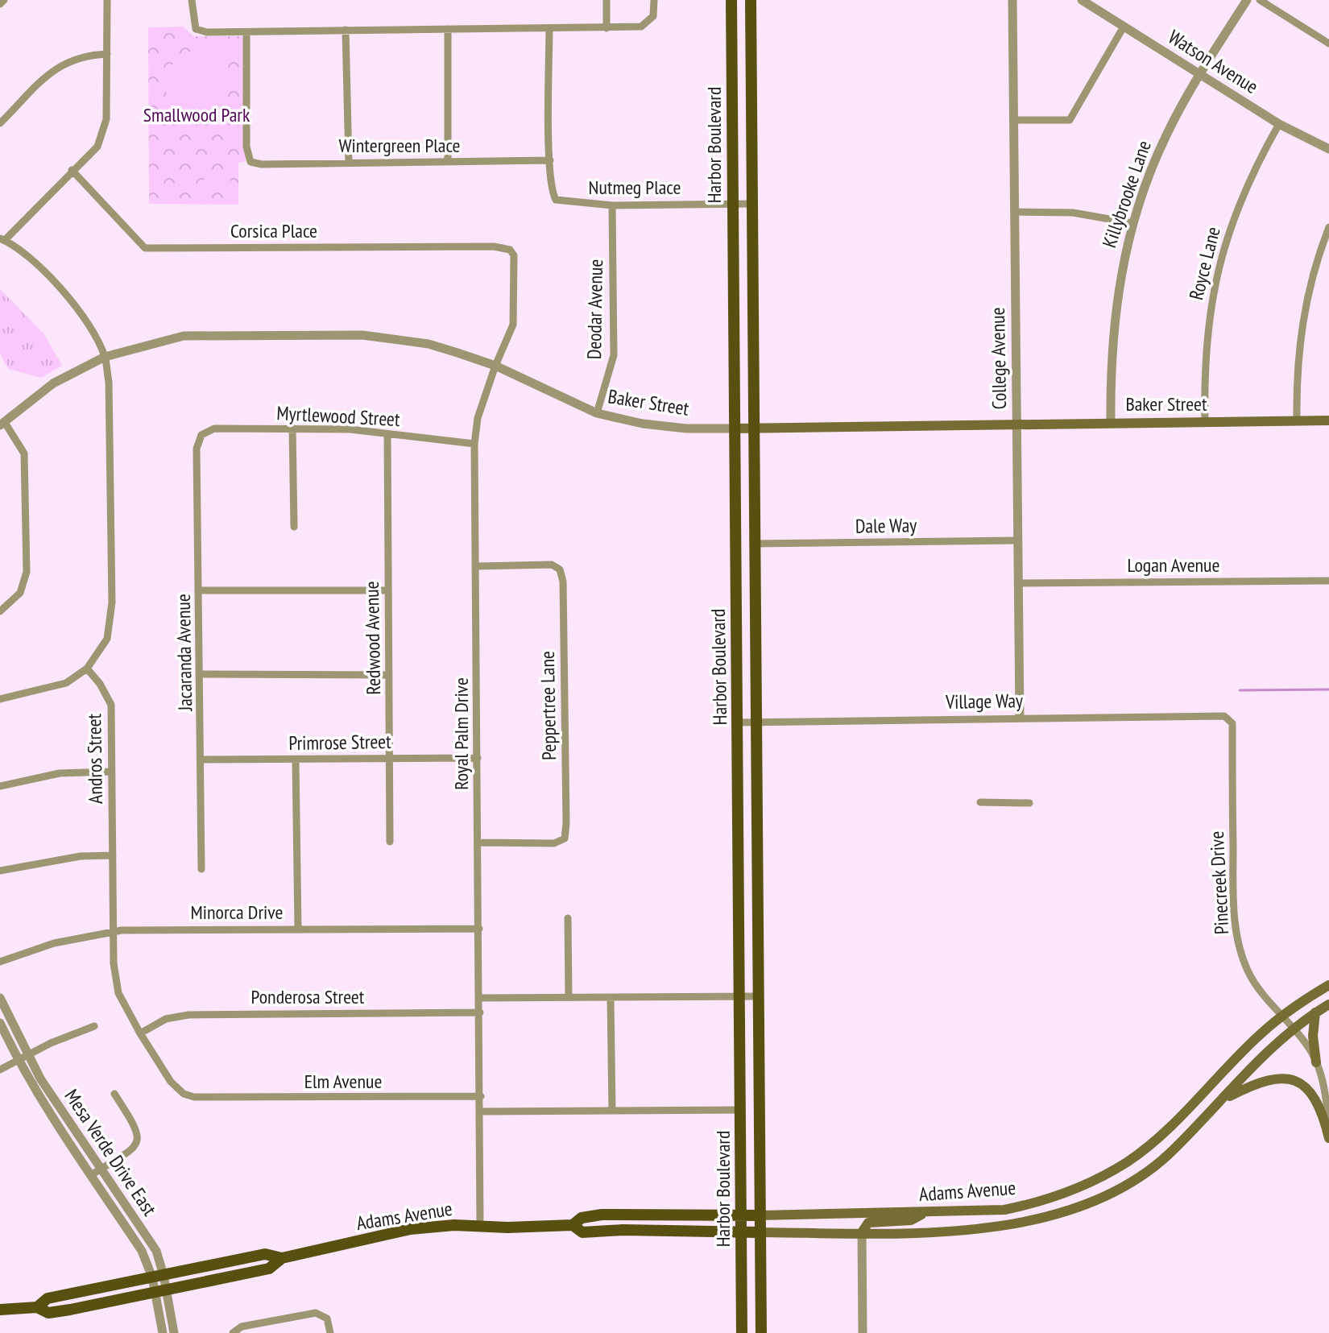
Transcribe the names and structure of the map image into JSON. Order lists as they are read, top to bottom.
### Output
{
  "streets": {
    "main road": ["Harbor Boulevard", "Baker Street", "Adams Avenue"],
    "street": [
      "Watson Avenue",
      "Wintergreen Place",
      "Nutmeg Place",
      "Killybrooke Lane",
      "Corsica Place",
      "Royce Lane",
      "Deodar Avenue",
      "College Avenue",
      "Myrtlewood Street",
      "Dale Way",
      "Logan Avenue",
      "Redwood Avenue",
      "Jacaranda Avenue",
      "Village Way",
      "Peppertree Lane",
      "Royal Palm Drive",
      "Primrose Street",
      "Andros Street",
      "Pinecreek Drive",
      "Minorca Drive",
      "Ponderosa Street",
      "Elm Avenue",
      "Mesa Verde Drive East"
    ]
  },
  "crossings": [
    ["Watson Avenue", "Killybrooke Lane"],
    ["Watson Avenue", "Royce Lane"],
    ["Harbor Boulevard", "Nutmeg Place"],
    ["Harbor Boulevard", "Baker Street"],
    ["Harbor Boulevard", "Dale Way"],
    ["Harbor Boulevard", "Village Way"],
    ["Harbor Boulevard", "Adams Avenue"],
    ["Wintergreen Place", "Nutmeg Place"],
    ["Nutmeg Place", "Deodar Avenue"],
    ["Killybrooke Lane", "Baker Street"],
    ["Corsica Place", "Royal Palm Drive"],
    ["Royce Lane", "Baker Street"],
    ["Deodar Avenue", "Baker Street"],
    ["College Avenue", "Baker Street"],
    ["College Avenue", "Dale Way"],
    ["College Avenue", "Logan Avenue"],
    ["College Avenue", "Village Way"],
    ["Baker Street", "Royal Palm Drive"],
    ["Myrtlewood Street", "Redwood Avenue"],
    ["Myrtlewood Street", "Jacaranda Avenue"],
    ["Myrtlewood Street", "Royal Palm Drive"],
    ["Redwood Avenue", "Primrose Street"],
    ["Jacaranda Avenue", "Primrose Street"],
    ["Village Way", "Pinecreek Drive"],
    ["Peppertree Lane", "Royal Palm Drive"],
    ["Royal Palm Drive", "Primrose Street"],
    ["Royal Palm Drive", "Minorca Drive"],
    ["Royal Palm Drive", "Ponderosa Street"],
    ["Royal Palm Drive", "Elm Avenue"],
    ["Royal Palm Drive", "Adams Avenue"],
    ["Andros Street", "Minorca Drive"],
    ["Andros Street", "Ponderosa Street"],
    ["Andros Street", "Elm Avenue"],
    ["Pinecreek Drive", "Adams Avenue"],
    ["Mesa Verde Drive East", "Adams Avenue"]
  ],
  "parks": ["Smallwood Park"]
}
